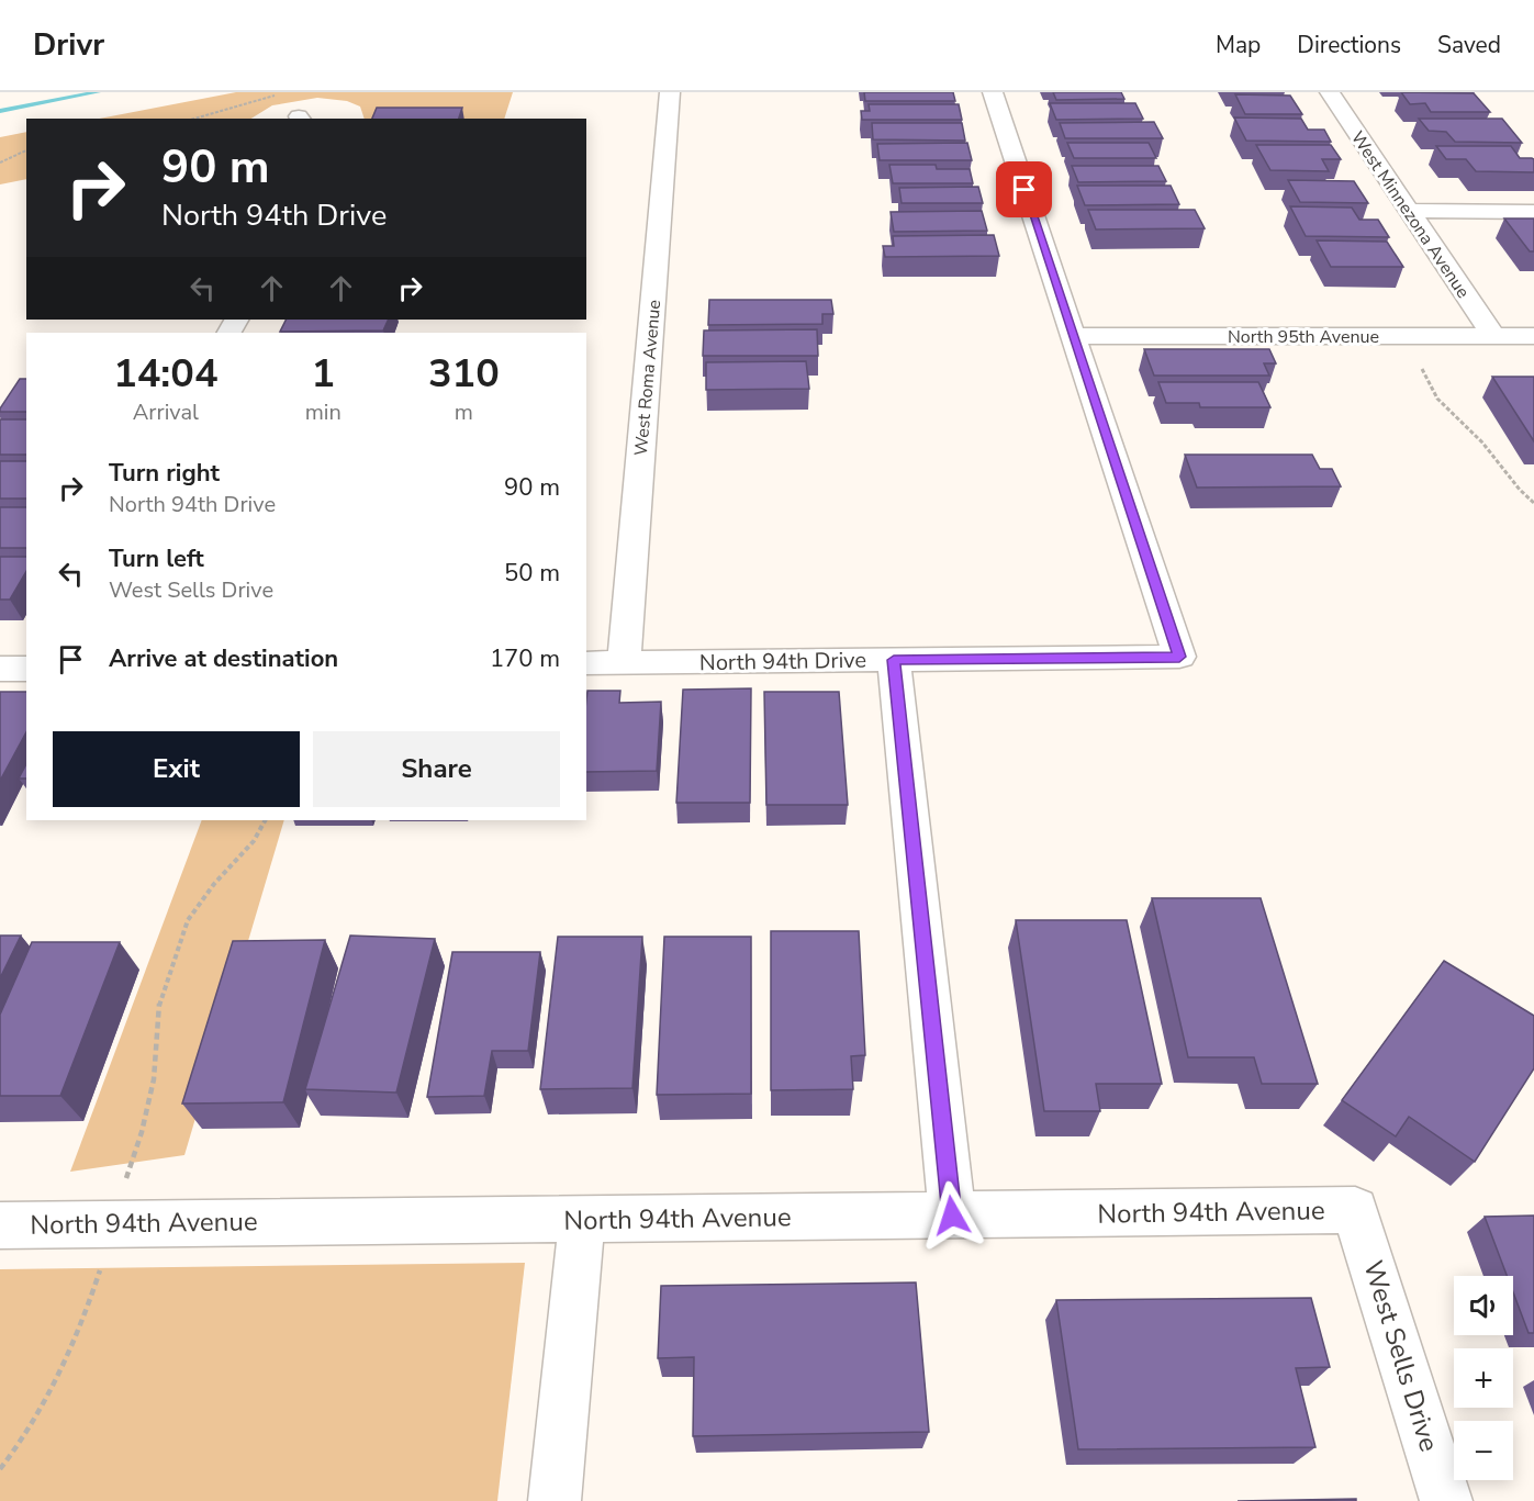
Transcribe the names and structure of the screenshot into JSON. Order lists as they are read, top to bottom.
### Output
{
  "streets": {
    "street": [
      "West Minnezona Avenue",
      "North 95th Avenue",
      "West Roma Avenue",
      "North 94th Drive",
      "North 94th Avenue",
      "West Sells Drive"
    ]
  },
  "crossings": [
    ["West Minnezona Avenue", "North 95th Avenue"],
    ["North 95th Avenue", "North 94th Drive"],
    ["West Roma Avenue", "North 94th Drive"],
    ["North 94th Avenue", "West Sells Drive"]
  ],
  "page": {
    "header": "Drivr",
    "nav": ["Map", "Directions", "Saved"],
    "turn": ["90 m", "North 94th Drive"],
    "eta": [
      "14:04",
      "Arrival",
      "1",
      "min",
      "310",
      "m"
    ],
    "list": [
      {
        "name": "Turn right",
        "note": "North 94th Drive",
        "value": "90 m"
      },
      {
        "name": "Turn left",
        "note": "West Sells Drive",
        "value": "50 m"
      },
      {
        "name": "Arrive at destination",
        "value": "170 m"
      }
    ],
    "buttons": ["Exit", "Share"],
    "map_buttons": ["+", "−"]
  }
}
